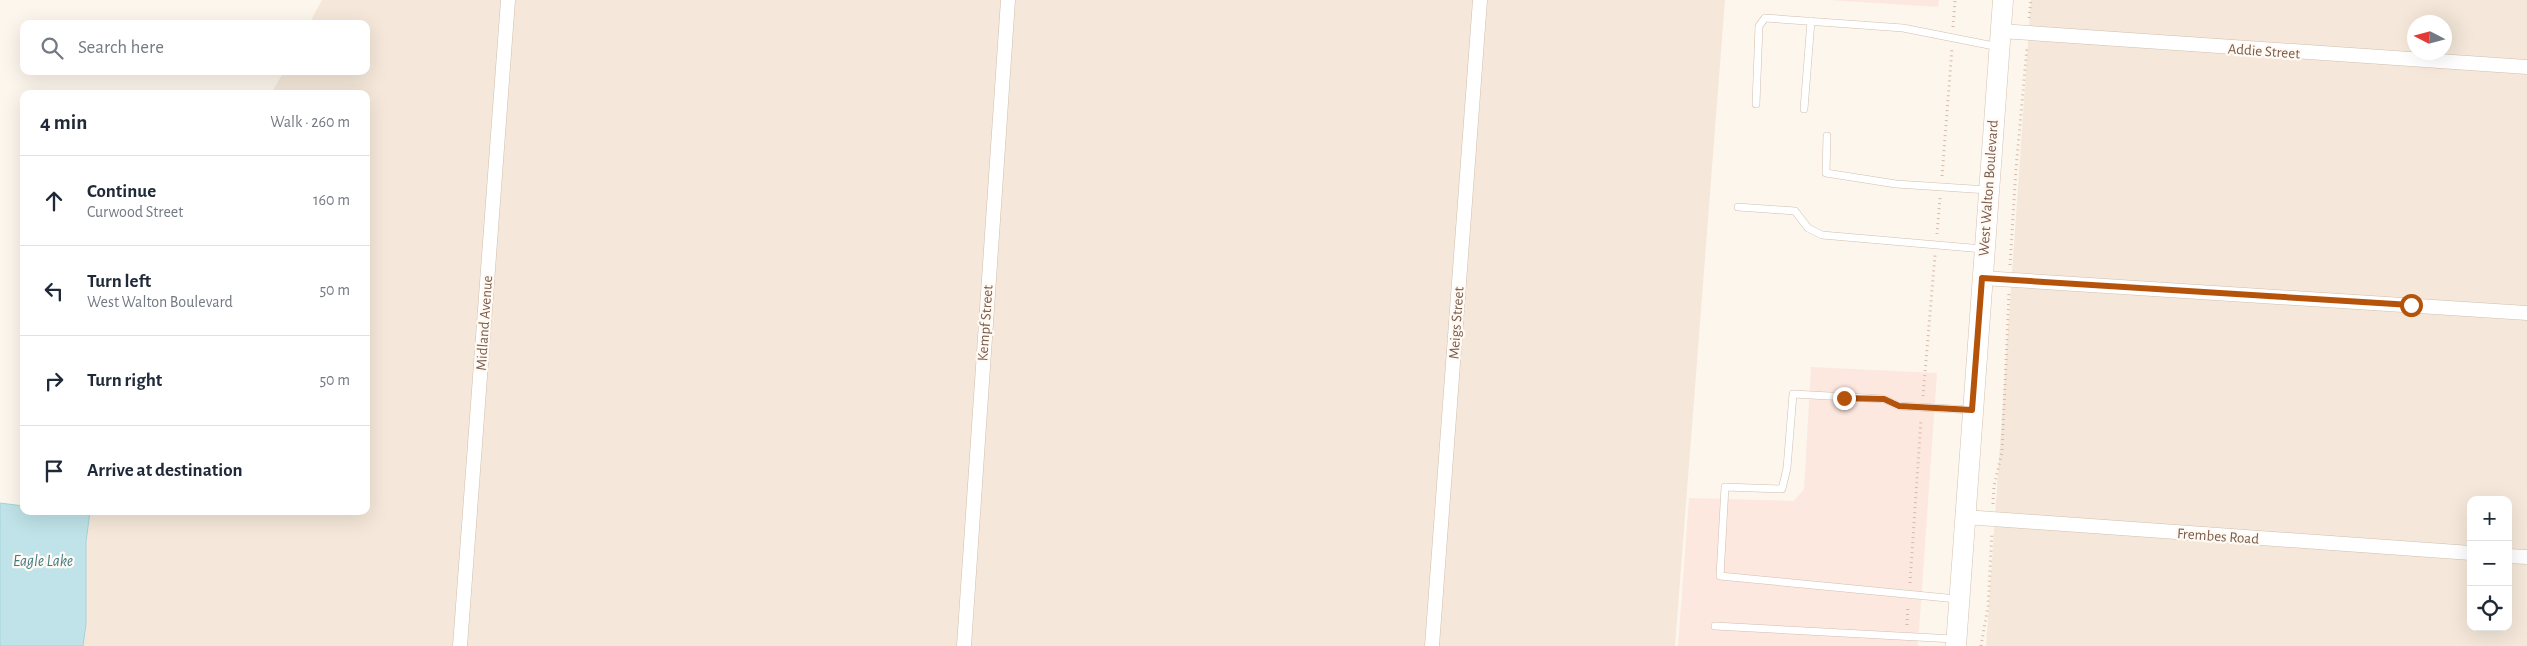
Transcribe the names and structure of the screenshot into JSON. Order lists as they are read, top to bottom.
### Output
{
  "streets": {
    "main road": ["West Walton Boulevard"],
    "street": [
      "Addie Street",
      "Midland Avenue",
      "Kempf Street",
      "Meigs Street",
      "Frembes Road"
    ]
  },
  "crossings": [
    ["Addie Street", "West Walton Boulevard"],
    ["West Walton Boulevard", "Frembes Road"]
  ],
  "water": ["Eagle Lake"],
  "north": "left",
  "page": {
    "search": "Search here",
    "heading": ["4 min", "Walk · 260 m"],
    "list": [
      ["Continue", "Curwood Street", "160 m"],
      ["Turn left", "West Walton Boulevard", "50 m"],
      ["Turn right", "50 m"],
      "Arrive at destination"
    ],
    "map_buttons": ["+", "−"]
  }
}
